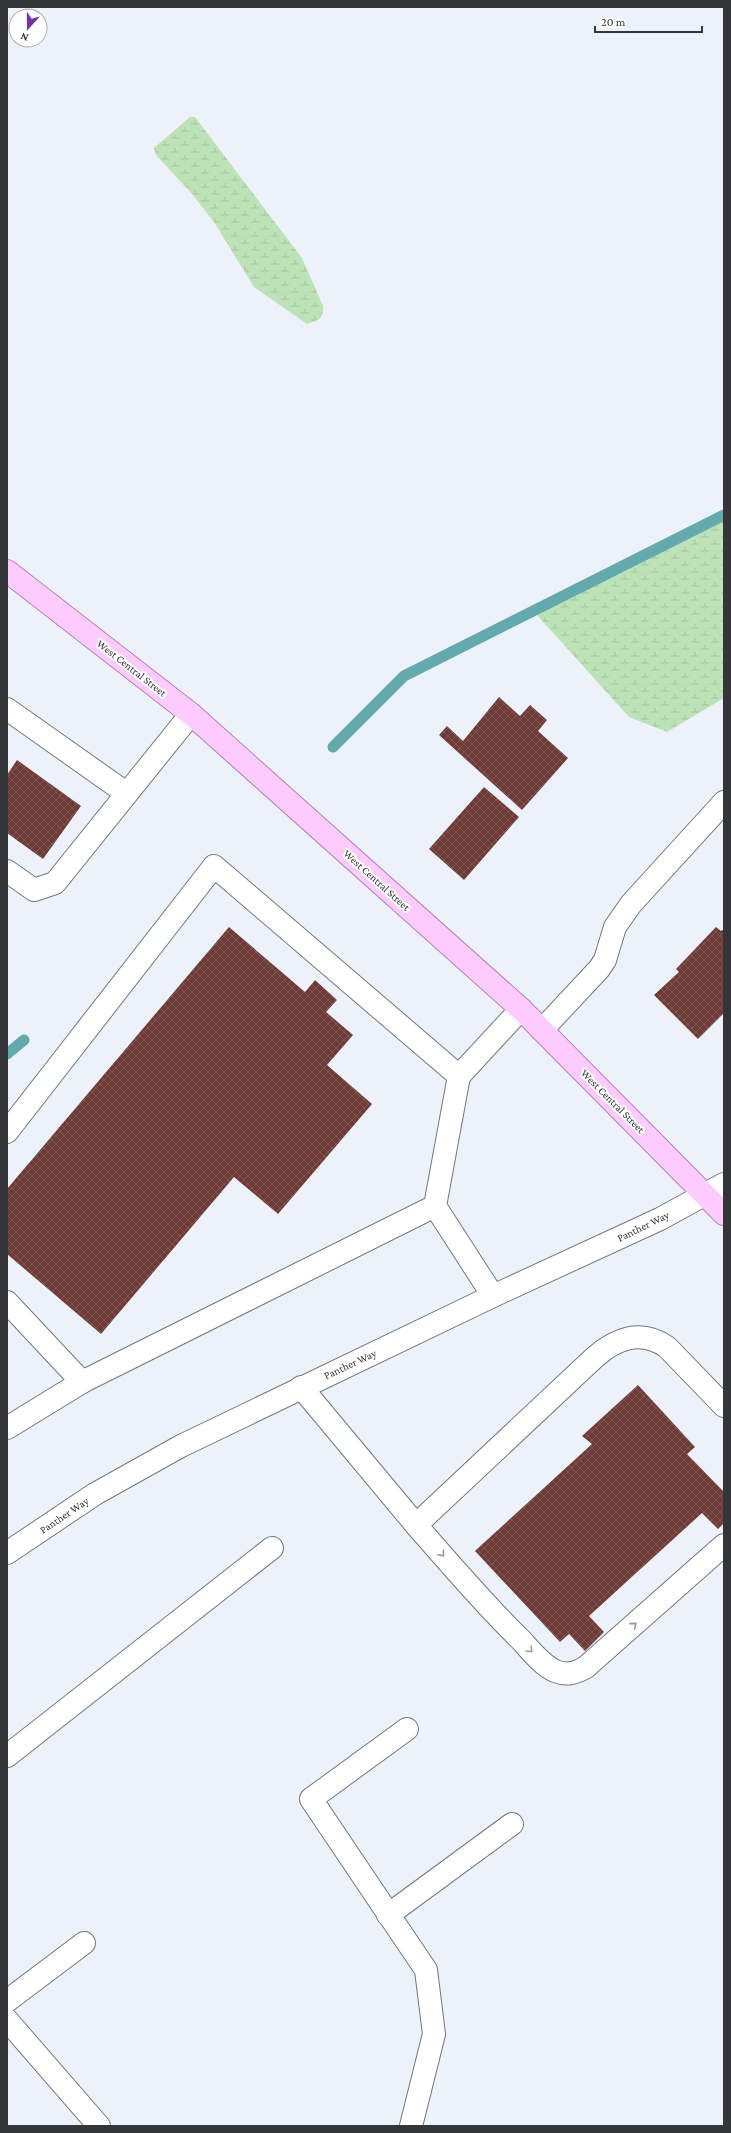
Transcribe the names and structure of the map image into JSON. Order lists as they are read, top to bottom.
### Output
{
  "streets": {
    "main road": ["West Central Street"],
    "street": ["Panther Way"]
  },
  "crossings": [
    ["West Central Street", "Panther Way"]
  ],
  "scale_bar": "20 m",
  "north": "bottom"
}
